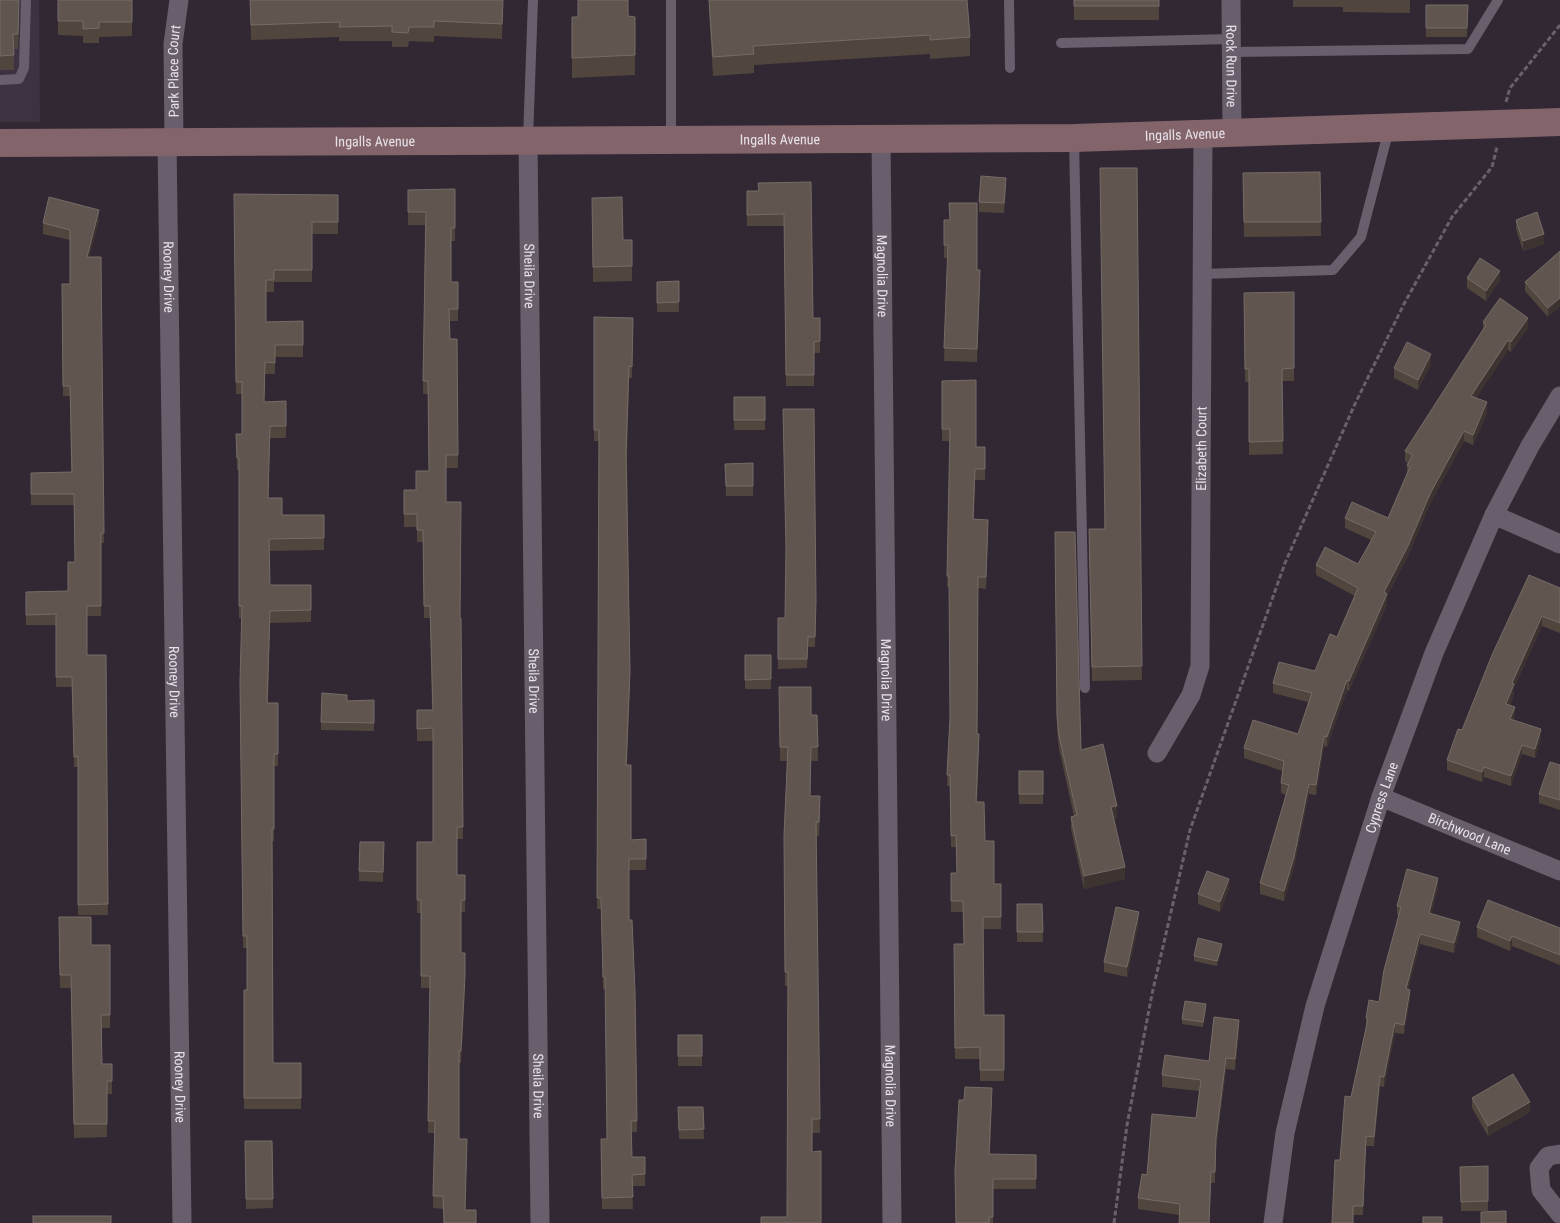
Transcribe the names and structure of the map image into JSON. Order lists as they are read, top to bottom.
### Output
{
  "streets": {
    "street": [
      "Rock Run Drive",
      "Park Place Court",
      "Ingalls Avenue",
      "Magnolia Drive",
      "Rooney Drive",
      "Sheila Drive",
      "Elizabeth Court",
      "Cypress Lane",
      "Birchwood Lane"
    ]
  },
  "crossings": [
    ["Rock Run Drive", "Ingalls Avenue"],
    ["Park Place Court", "Ingalls Avenue"],
    ["Park Place Court", "Rooney Drive"],
    ["Ingalls Avenue", "Magnolia Drive"],
    ["Ingalls Avenue", "Rooney Drive"],
    ["Ingalls Avenue", "Sheila Drive"],
    ["Ingalls Avenue", "Elizabeth Court"],
    ["Cypress Lane", "Birchwood Lane"]
  ]
}
